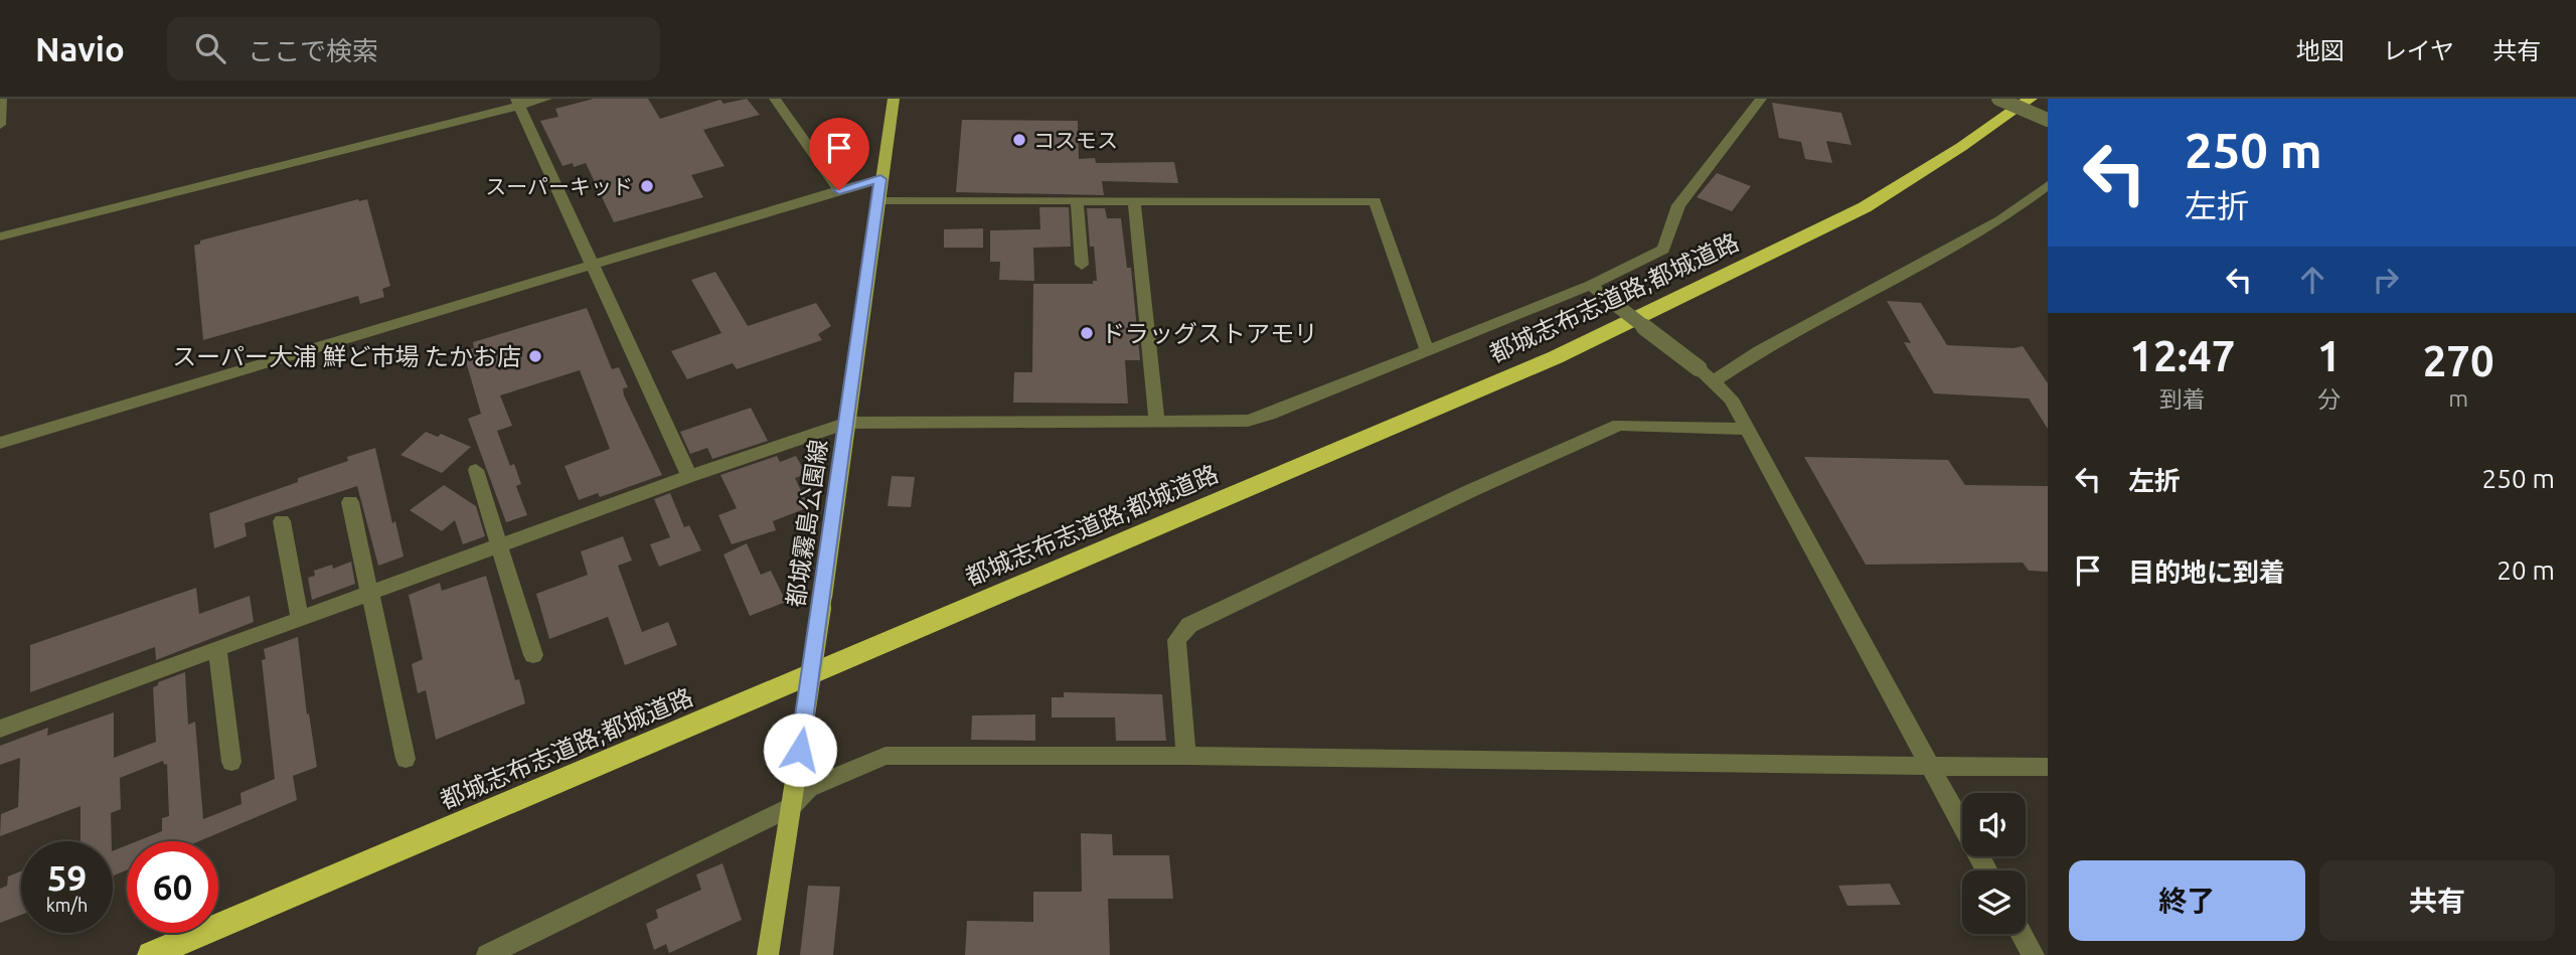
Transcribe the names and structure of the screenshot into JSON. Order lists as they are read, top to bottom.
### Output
{
  "streets": {
    "highway": ["都城志布志道路;都城道路"],
    "main road": ["都城霧島公園線"]
  },
  "places": [
    "コスモス",
    "スーパーキッド",
    "ドラッグストアモリ",
    "スーパー大浦 鮮ど市場 たかお店"
  ],
  "page": {
    "header": "Navio",
    "search": "ここで検索",
    "nav": ["地図", "レイヤ", "共有"],
    "turn": ["250 m", "左折"],
    "eta": [
      "12:47",
      "到着",
      "1",
      "分",
      "270",
      "m"
    ],
    "list": [
      {
        "name": "左折",
        "value": "250 m"
      },
      {
        "name": "目的地に到着",
        "value": "20 m"
      }
    ],
    "speed": "59 km/h",
    "limit": "60",
    "buttons": ["終了", "共有"]
  }
}
